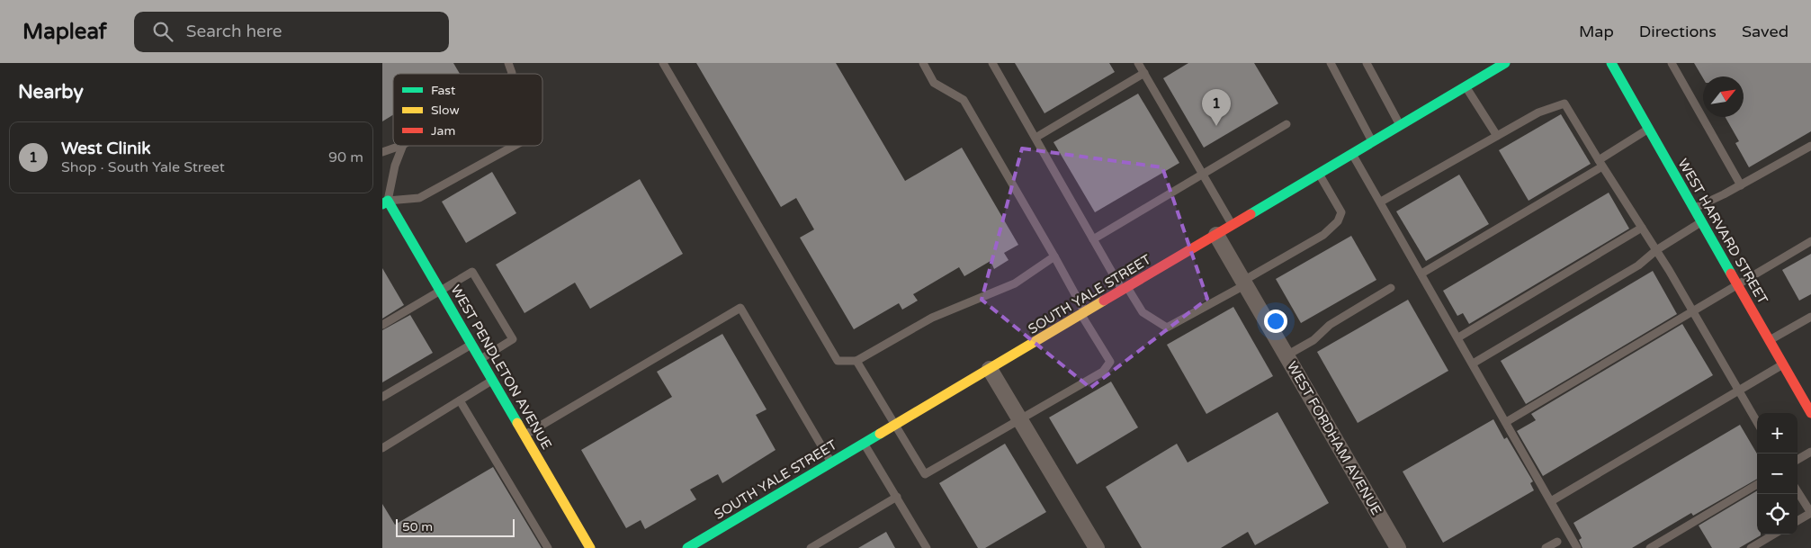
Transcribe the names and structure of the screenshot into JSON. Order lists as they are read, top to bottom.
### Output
{
  "streets": {
    "street": [
      "WEST HARVARD STREET",
      "SOUTH YALE STREET",
      "WEST PENDLETON AVENUE",
      "WEST FORDHAM AVENUE"
    ]
  },
  "crossings": [
    ["SOUTH YALE STREET", "WEST FORDHAM AVENUE"]
  ],
  "legend": ["Fast", "Slow", "Jam"],
  "scale_bar": "50 m",
  "north": "top right",
  "page": {
    "header": "Mapleaf",
    "search": "Search here",
    "nav": ["Map", "Directions", "Saved"],
    "heading": "Nearby",
    "pins": "1",
    "list": [
      {
        "mark": "1",
        "name": "West Clinik",
        "note": "Shop · South Yale Street",
        "value": "90 m"
      }
    ],
    "map_buttons": ["+", "−"],
    "scale": "50 m"
  }
}
